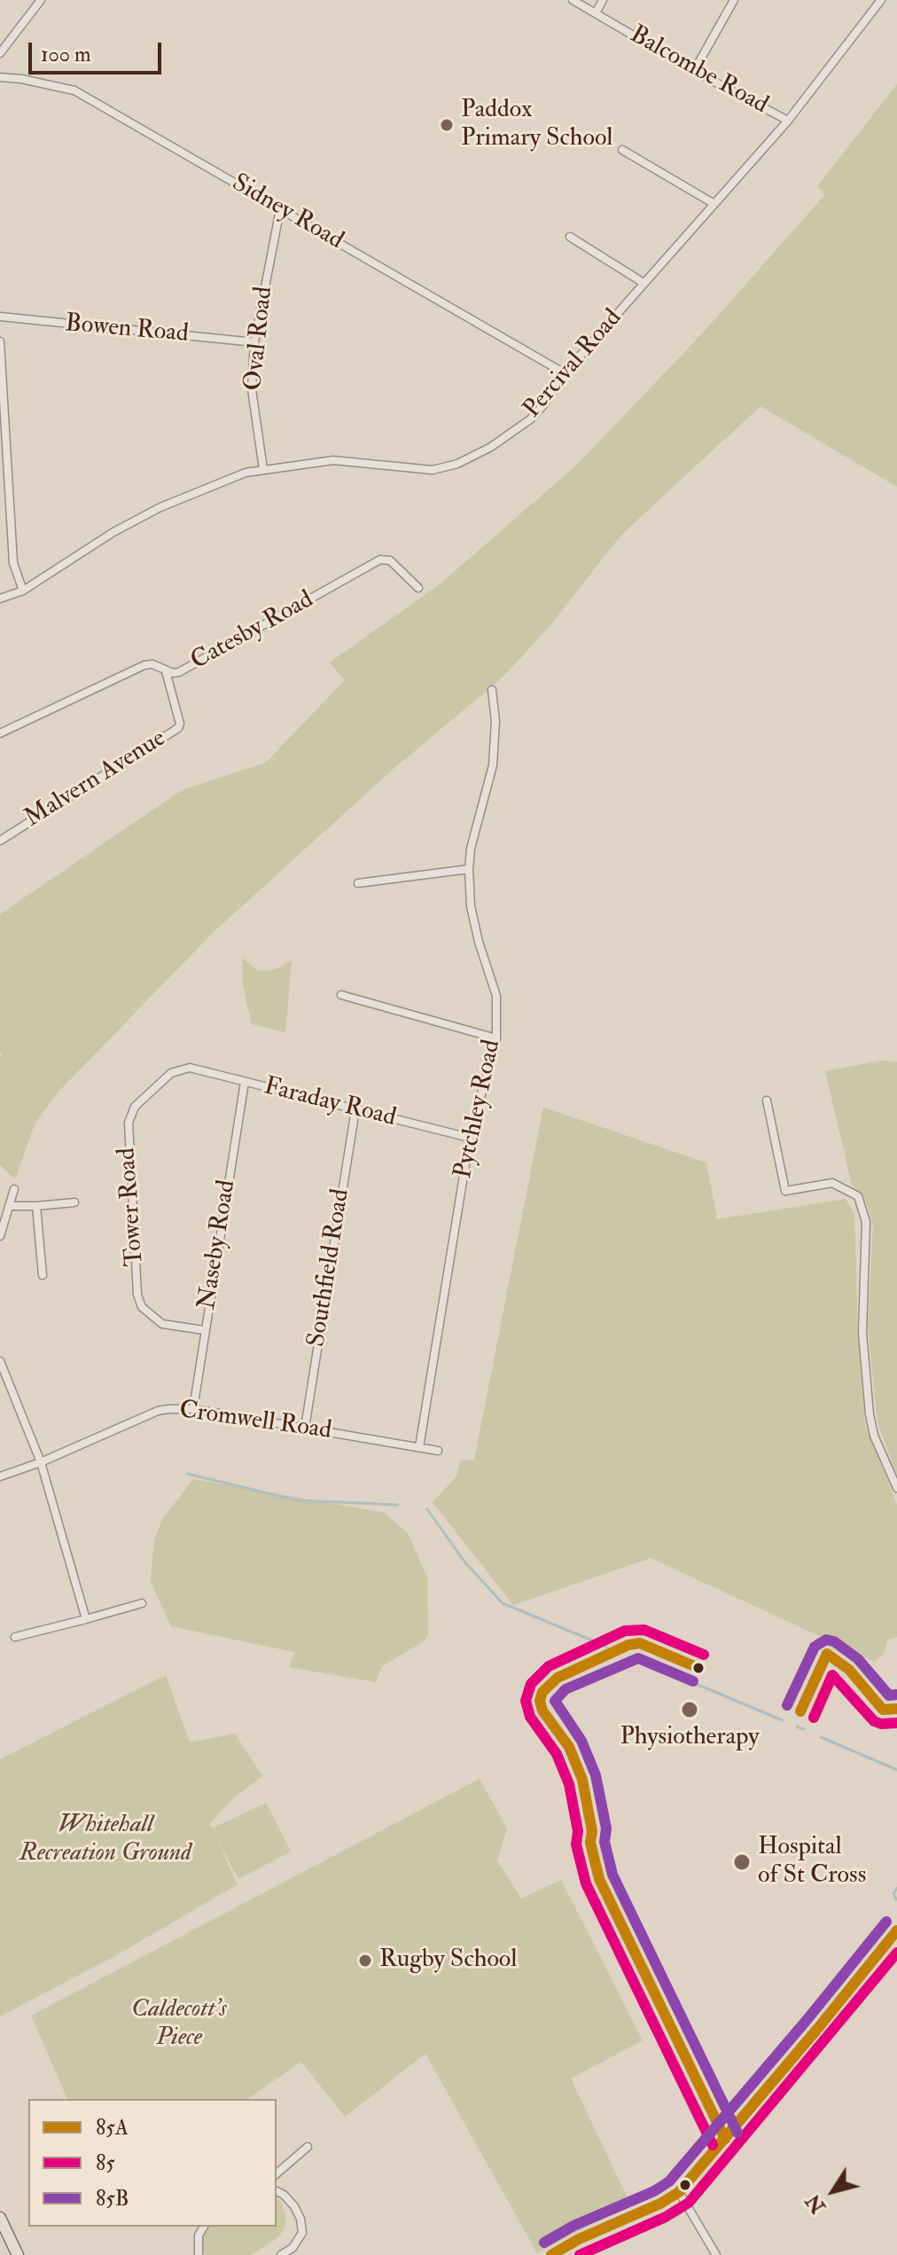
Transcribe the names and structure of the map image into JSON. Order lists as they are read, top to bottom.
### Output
{
  "streets": {
    "street": [
      "Balcombe Road",
      "Sidney Road",
      "Bowen Road",
      "Oval Road",
      "Percival Road",
      "Catesby Road",
      "Malvern Avenue",
      "Faraday Road",
      "Pytchley Road",
      "Tower Road",
      "Naseby Road",
      "Southfield Road",
      "Cromwell Road"
    ]
  },
  "crossings": [
    ["Balcombe Road", "Percival Road"],
    ["Sidney Road", "Oval Road"],
    ["Sidney Road", "Percival Road"],
    ["Bowen Road", "Oval Road"],
    ["Oval Road", "Percival Road"],
    ["Catesby Road", "Malvern Avenue"],
    ["Faraday Road", "Pytchley Road"],
    ["Faraday Road", "Tower Road"],
    ["Faraday Road", "Naseby Road"],
    ["Faraday Road", "Southfield Road"],
    ["Pytchley Road", "Cromwell Road"],
    ["Tower Road", "Naseby Road"],
    ["Naseby Road", "Cromwell Road"],
    ["Southfield Road", "Cromwell Road"]
  ],
  "parks": ["Whitehall Recreation Ground", "Caldecott's Piece"],
  "places": [
    "Paddox Primary School",
    "Physiotherapy",
    "Hospital of St Cross",
    "Rugby School"
  ],
  "lines": ["transit line 85", "transit line 85B", "transit line 85A"],
  "legend": ["85A", "85", "85B"],
  "scale_bar": "100 m",
  "north": "bottom left"
}
